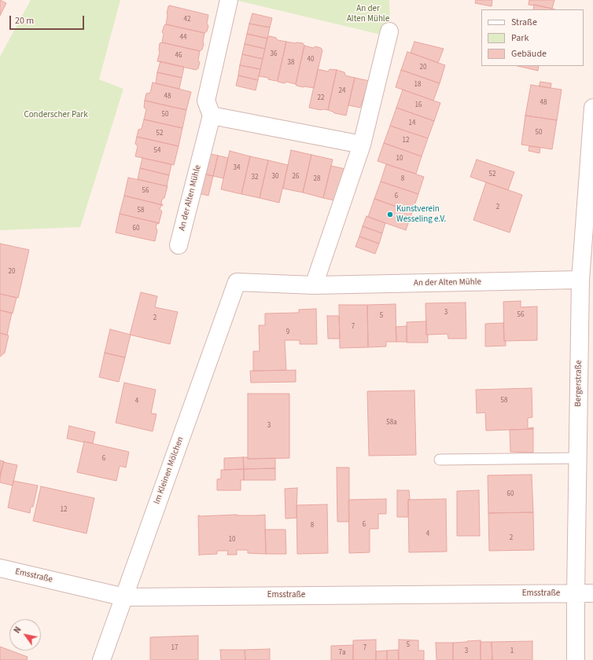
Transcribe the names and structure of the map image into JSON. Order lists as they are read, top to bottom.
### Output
{
  "streets": {
    "street": [
      "An der Alten Mühle",
      "Bergerstraße",
      "Im Kleinen Mölchen",
      "Emsstraße"
    ]
  },
  "crossings": [
    ["An der Alten Mühle", "Bergerstraße"],
    ["An der Alten Mühle", "Im Kleinen Mölchen"],
    ["Bergerstraße", "Emsstraße"],
    ["Im Kleinen Mölchen", "Emsstraße"]
  ],
  "parks": ["An der Alten Mühle", "Conderscher Park"],
  "places": ["Kunstverein Wesseling e.V."],
  "house_numbers": [
    "42",
    "44",
    "36",
    "46",
    "40",
    "38",
    "20",
    "18",
    "24",
    "48",
    "22",
    "48",
    "16",
    "50",
    "14",
    "50",
    "52",
    "12",
    "54",
    "10",
    "34",
    "52",
    "30",
    "26",
    "32",
    "28",
    "8",
    "56",
    "6",
    "2",
    "58",
    "60",
    "20",
    "3",
    "56",
    "5",
    "2",
    "7",
    "9",
    "58",
    "4",
    "58a",
    "3",
    "6",
    "60",
    "12",
    "6",
    "8",
    "4",
    "2",
    "10",
    "5",
    "17",
    "7",
    "3",
    "1",
    "7a"
  ],
  "legend": ["Straße", "Park", "Gebäude"],
  "scale_bar": "20 m",
  "north": "top left"
}
